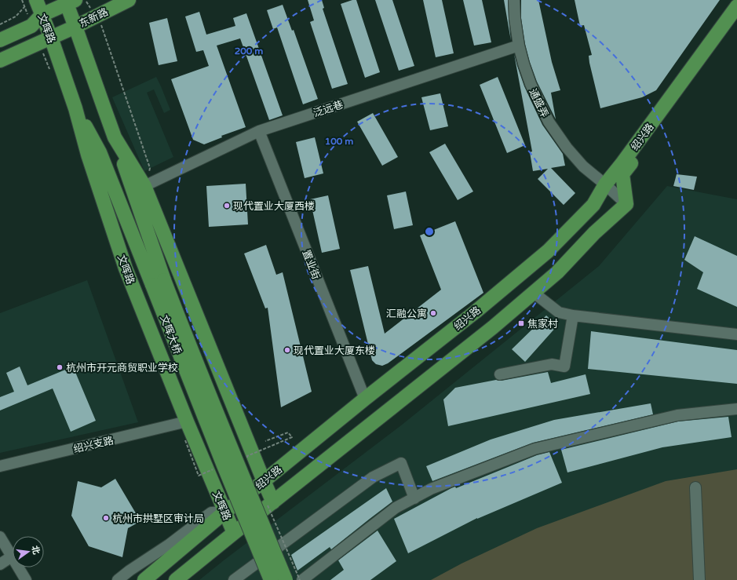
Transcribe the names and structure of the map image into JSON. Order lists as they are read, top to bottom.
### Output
{
  "streets": {
    "main road": [
      "东新路",
      "文晖路",
      "绍兴路",
      "文晖大桥"
    ],
    "street": [
      "通盛弄",
      "泛远巷",
      "置业街",
      "绍兴支路"
    ]
  },
  "crossings": [
    ["东新路", "文晖路"],
    ["文晖路", "绍兴路"],
    ["文晖路", "文晖大桥"],
    ["文晖路", "绍兴支路"],
    ["通盛弄", "泛远巷"],
    ["通盛弄", "绍兴路"],
    ["泛远巷", "置业街"],
    ["绍兴路", "置业街"]
  ],
  "places": {
    "other": [
      "现代置业大厦西楼",
      "汇融公寓",
      "现代置业大厦东楼",
      "杭州市开元商贸职业学校",
      "杭州市拱墅区审计局"
    ],
    "transit": ["焦家村"]
  },
  "north": "right",
  "rings": ["200 m", "100 m"]
}
